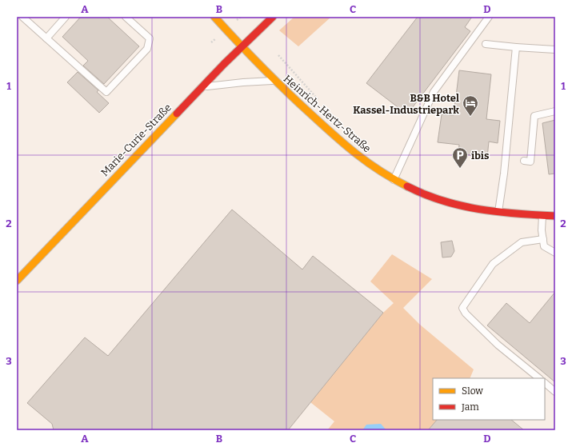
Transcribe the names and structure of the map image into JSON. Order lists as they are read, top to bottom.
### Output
{
  "streets": {
    "street": ["Heinrich-Hertz-Straße", "Marie-Curie-Straße"]
  },
  "crossings": [
    ["Heinrich-Hertz-Straße", "Marie-Curie-Straße"]
  ],
  "places": {
    "hotel": ["B&B Hotel Kassel-Industriepark"],
    "parking": ["ibis"]
  },
  "legend": ["Slow", "Jam"],
  "grid": {
    "columns": [
      "A",
      "B",
      "C",
      "D"
    ],
    "rows": ["1", "2", "3"]
  }
}
